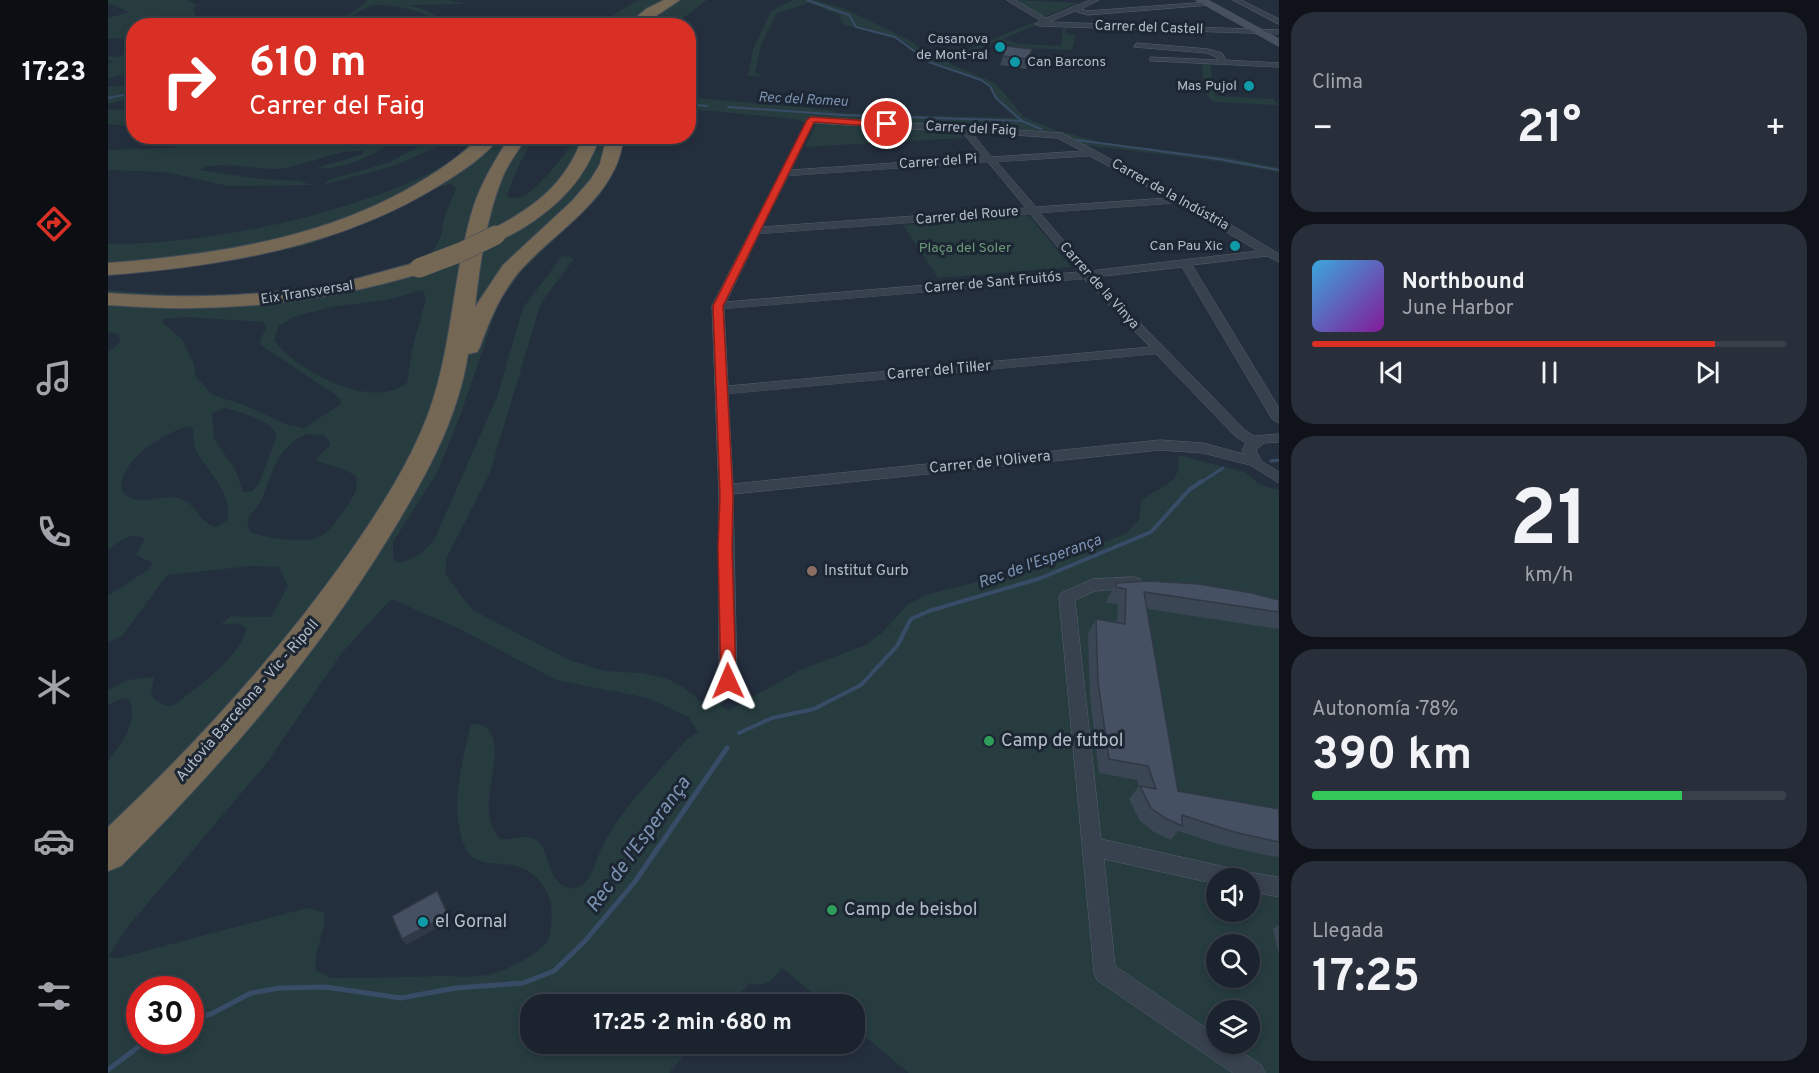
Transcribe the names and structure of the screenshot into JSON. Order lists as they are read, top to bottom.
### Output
{
  "streets": {
    "highway": ["Eix Transversal", "Autovia Barcelona - Vic - Ripoll"],
    "street": [
      "Carrer del Castell",
      "Carrer del Faig",
      "Carrer del Pi",
      "Carrer de la Indústria",
      "Carrer del Roure",
      "Carrer de Sant Fruitós",
      "Carrer de la Vinya",
      "Carrer del Til·ler",
      "Carrer de l'Olivera"
    ]
  },
  "crossings": [
    ["Carrer del Faig", "Carrer del Pi"],
    ["Carrer del Faig", "Carrer de la Indústria"],
    ["Carrer del Faig", "Carrer de la Vinya"],
    ["Carrer del Pi", "Carrer de la Indústria"],
    ["Carrer del Pi", "Carrer de la Vinya"],
    ["Carrer de la Indústria", "Carrer del Roure"],
    ["Carrer de la Indústria", "Carrer de Sant Fruitós"],
    ["Carrer del Roure", "Carrer de la Vinya"],
    ["Carrer de Sant Fruitós", "Carrer de la Vinya"],
    ["Carrer de la Vinya", "Carrer del Til·ler"]
  ],
  "water": ["Rec del Romeu", "Rec de l'Esperança"],
  "parks": ["Plaça del Soler"],
  "places": [
    "Casanova de Mont-ral",
    "Can Barcons",
    "Mas Pujol",
    "Can Pau Xic",
    "Institut Gurb",
    "Camp de futbol",
    "Camp de beisbol",
    "el Gornal"
  ],
  "page": {
    "tabs": "17:23",
    "tile": [
      "Clima",
      ["21", "km/h"],
      ["Autonomía · 78%", "390 km"],
      ["Llegada", "17:25"]
    ],
    "turn": ["610 m", "Carrer del Faig"],
    "heat": ["−", "21°", "+"],
    "song": ["Northbound", "June Harbor"],
    "limit": "30",
    "trip": "17:25 · 2 min · 680 m"
  }
}
